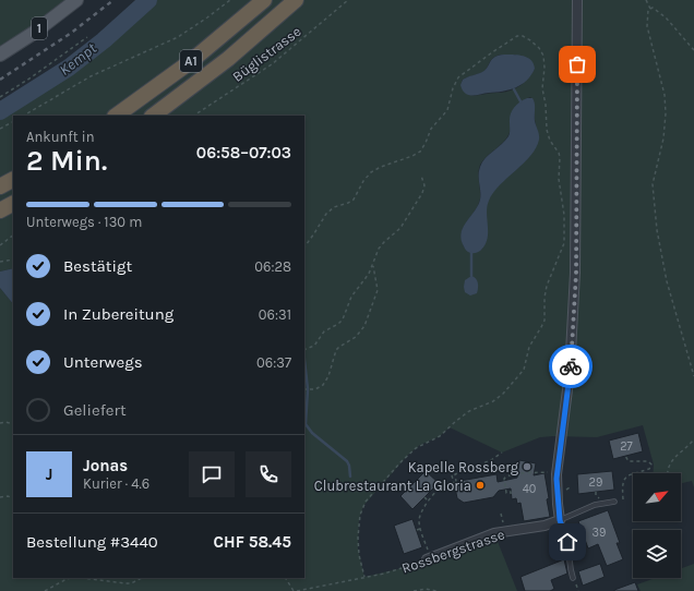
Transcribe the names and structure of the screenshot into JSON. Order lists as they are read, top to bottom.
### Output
{
  "streets": {
    "highway": ["A1"],
    "main road": ["1"],
    "street": ["Rossbergstrasse"],
    "path": ["Büglistrasse"]
  },
  "water": ["Kempt"],
  "places": ["Kapelle Rossberg", "Clubrestaurant La Gloria"],
  "house_numbers": [
    "27",
    "29",
    "40",
    "39"
  ],
  "north": "top right",
  "page": {
    "heading": ["2 Min.", "Ankunft in", "06:58–07:03"],
    "panel": [
      "Jonas",
      "Kurier · 4.6",
      "Bestellung #3440",
      "CHF 58.45"
    ],
    "bar": "Unterwegs · 130 m",
    "list": [
      ["Bestätigt", "06:28"],
      ["In Zubereitung", "06:31"],
      ["Unterwegs", "06:37"],
      "Geliefert"
    ],
    "round": "J"
  }
}
